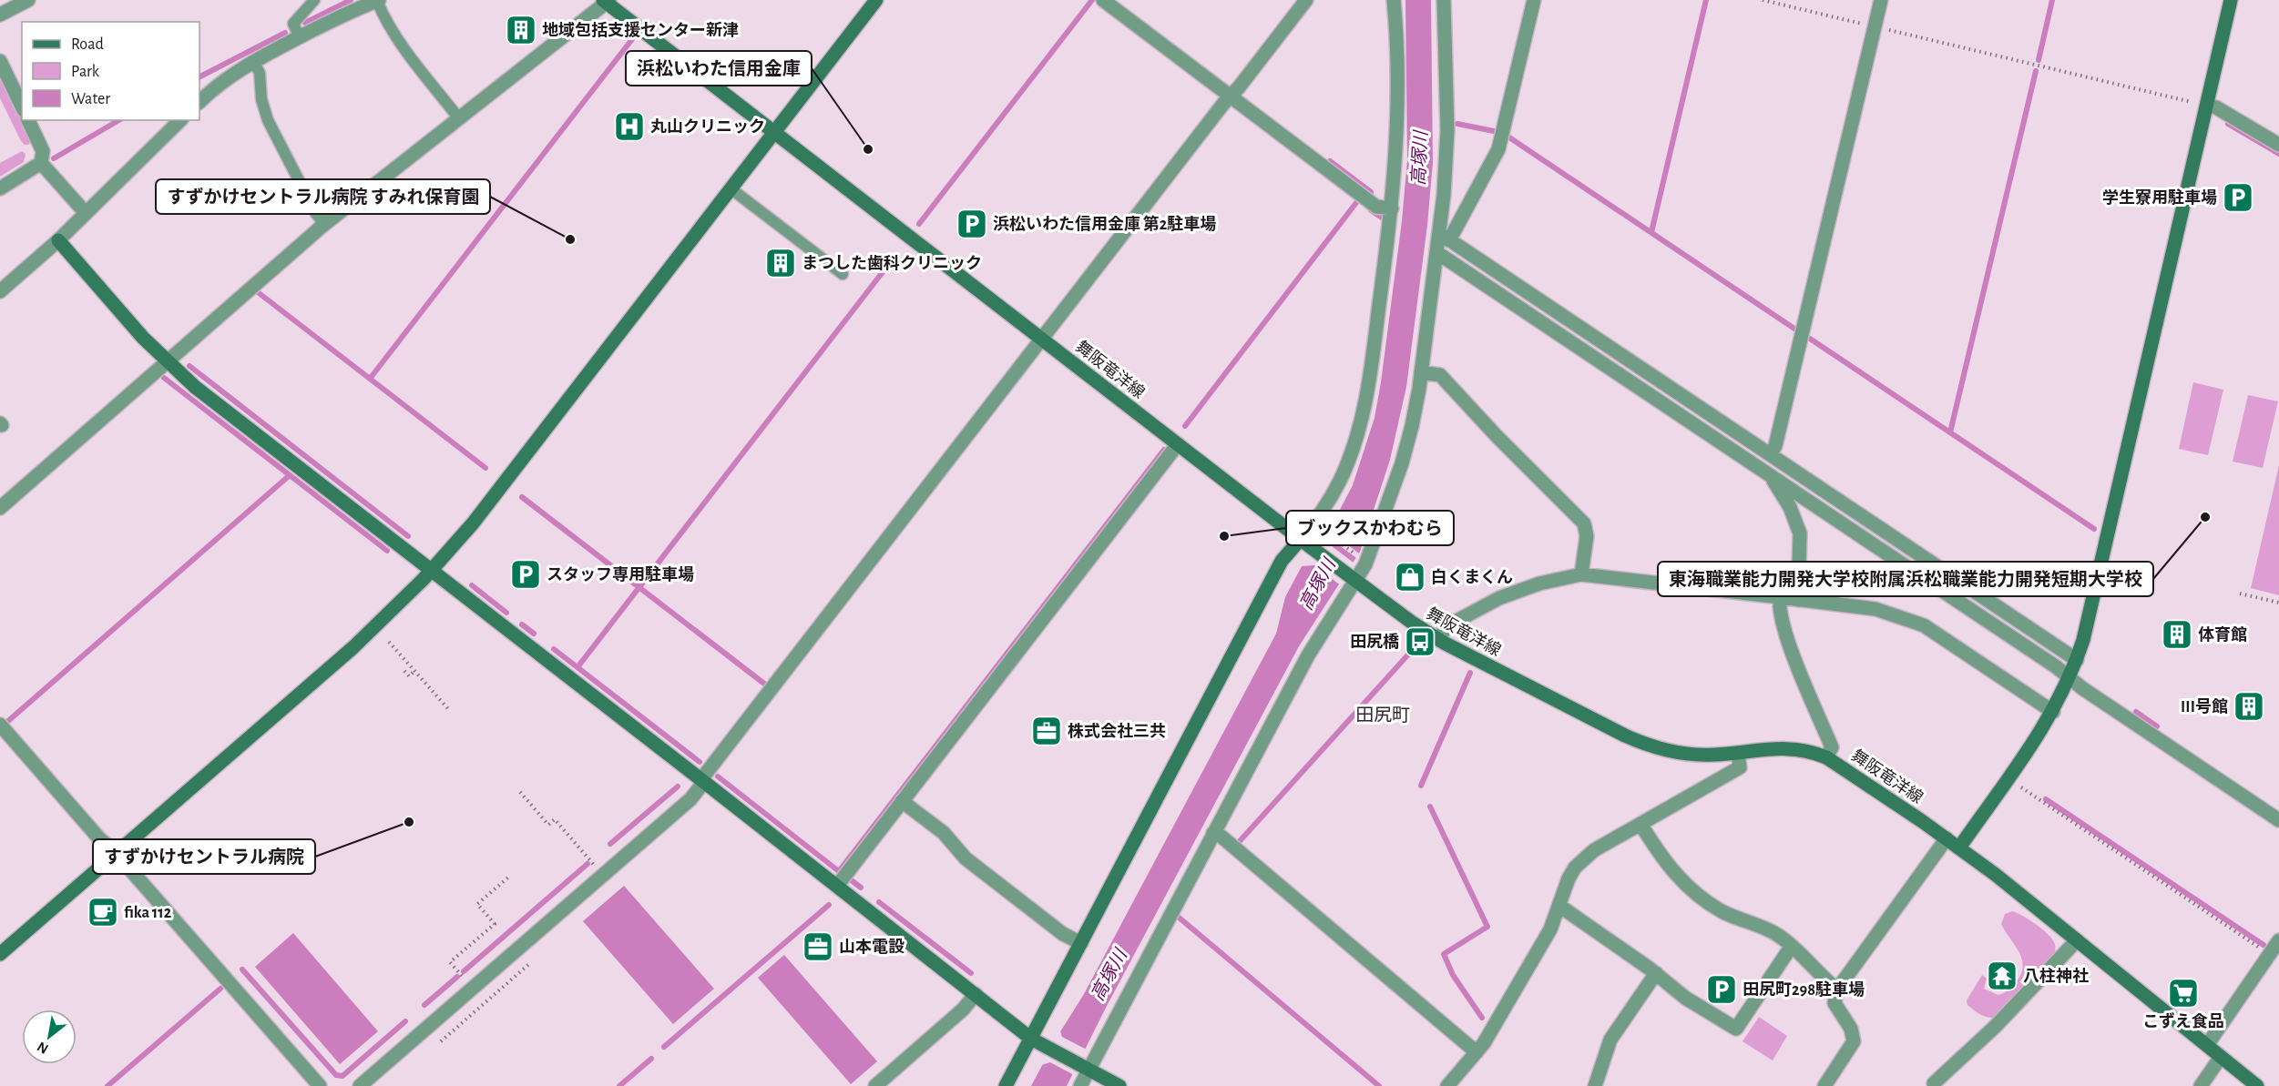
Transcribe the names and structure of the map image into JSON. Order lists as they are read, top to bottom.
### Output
{
  "streets": {
    "street": ["舞阪竜洋線"]
  },
  "districts": ["田尻町"],
  "water": ["高塚川"],
  "places": {
    "building": [
      "地域包括支援センター新津",
      "まつした歯科クリニック",
      "体育館",
      "III号館"
    ],
    "hospital": ["丸山クリニック"],
    "other": [
      "浜松いわた信用金庫",
      "すずかけセントラル病院 すみれ保育園",
      "東海職業能力開発大学校附属浜松職業能力開発短期大学校",
      "ブックスかわむら",
      "すずかけセントラル病院"
    ],
    "parking": [
      "学生寮用駐車場",
      "浜松いわた信用金庫 第2駐車場",
      "スタッフ専用駐車場",
      "田尻町298駐車場"
    ],
    "shop": ["白くまくん"],
    "bus stop": ["田尻橋"],
    "office": ["株式会社三共", "山本電設"],
    "cafe": ["fika 112"],
    "temple": ["八柱神社"],
    "supermarket": ["こずえ食品"]
  },
  "legend": ["Road", "Park", "Water"],
  "north": "bottom left"
}
